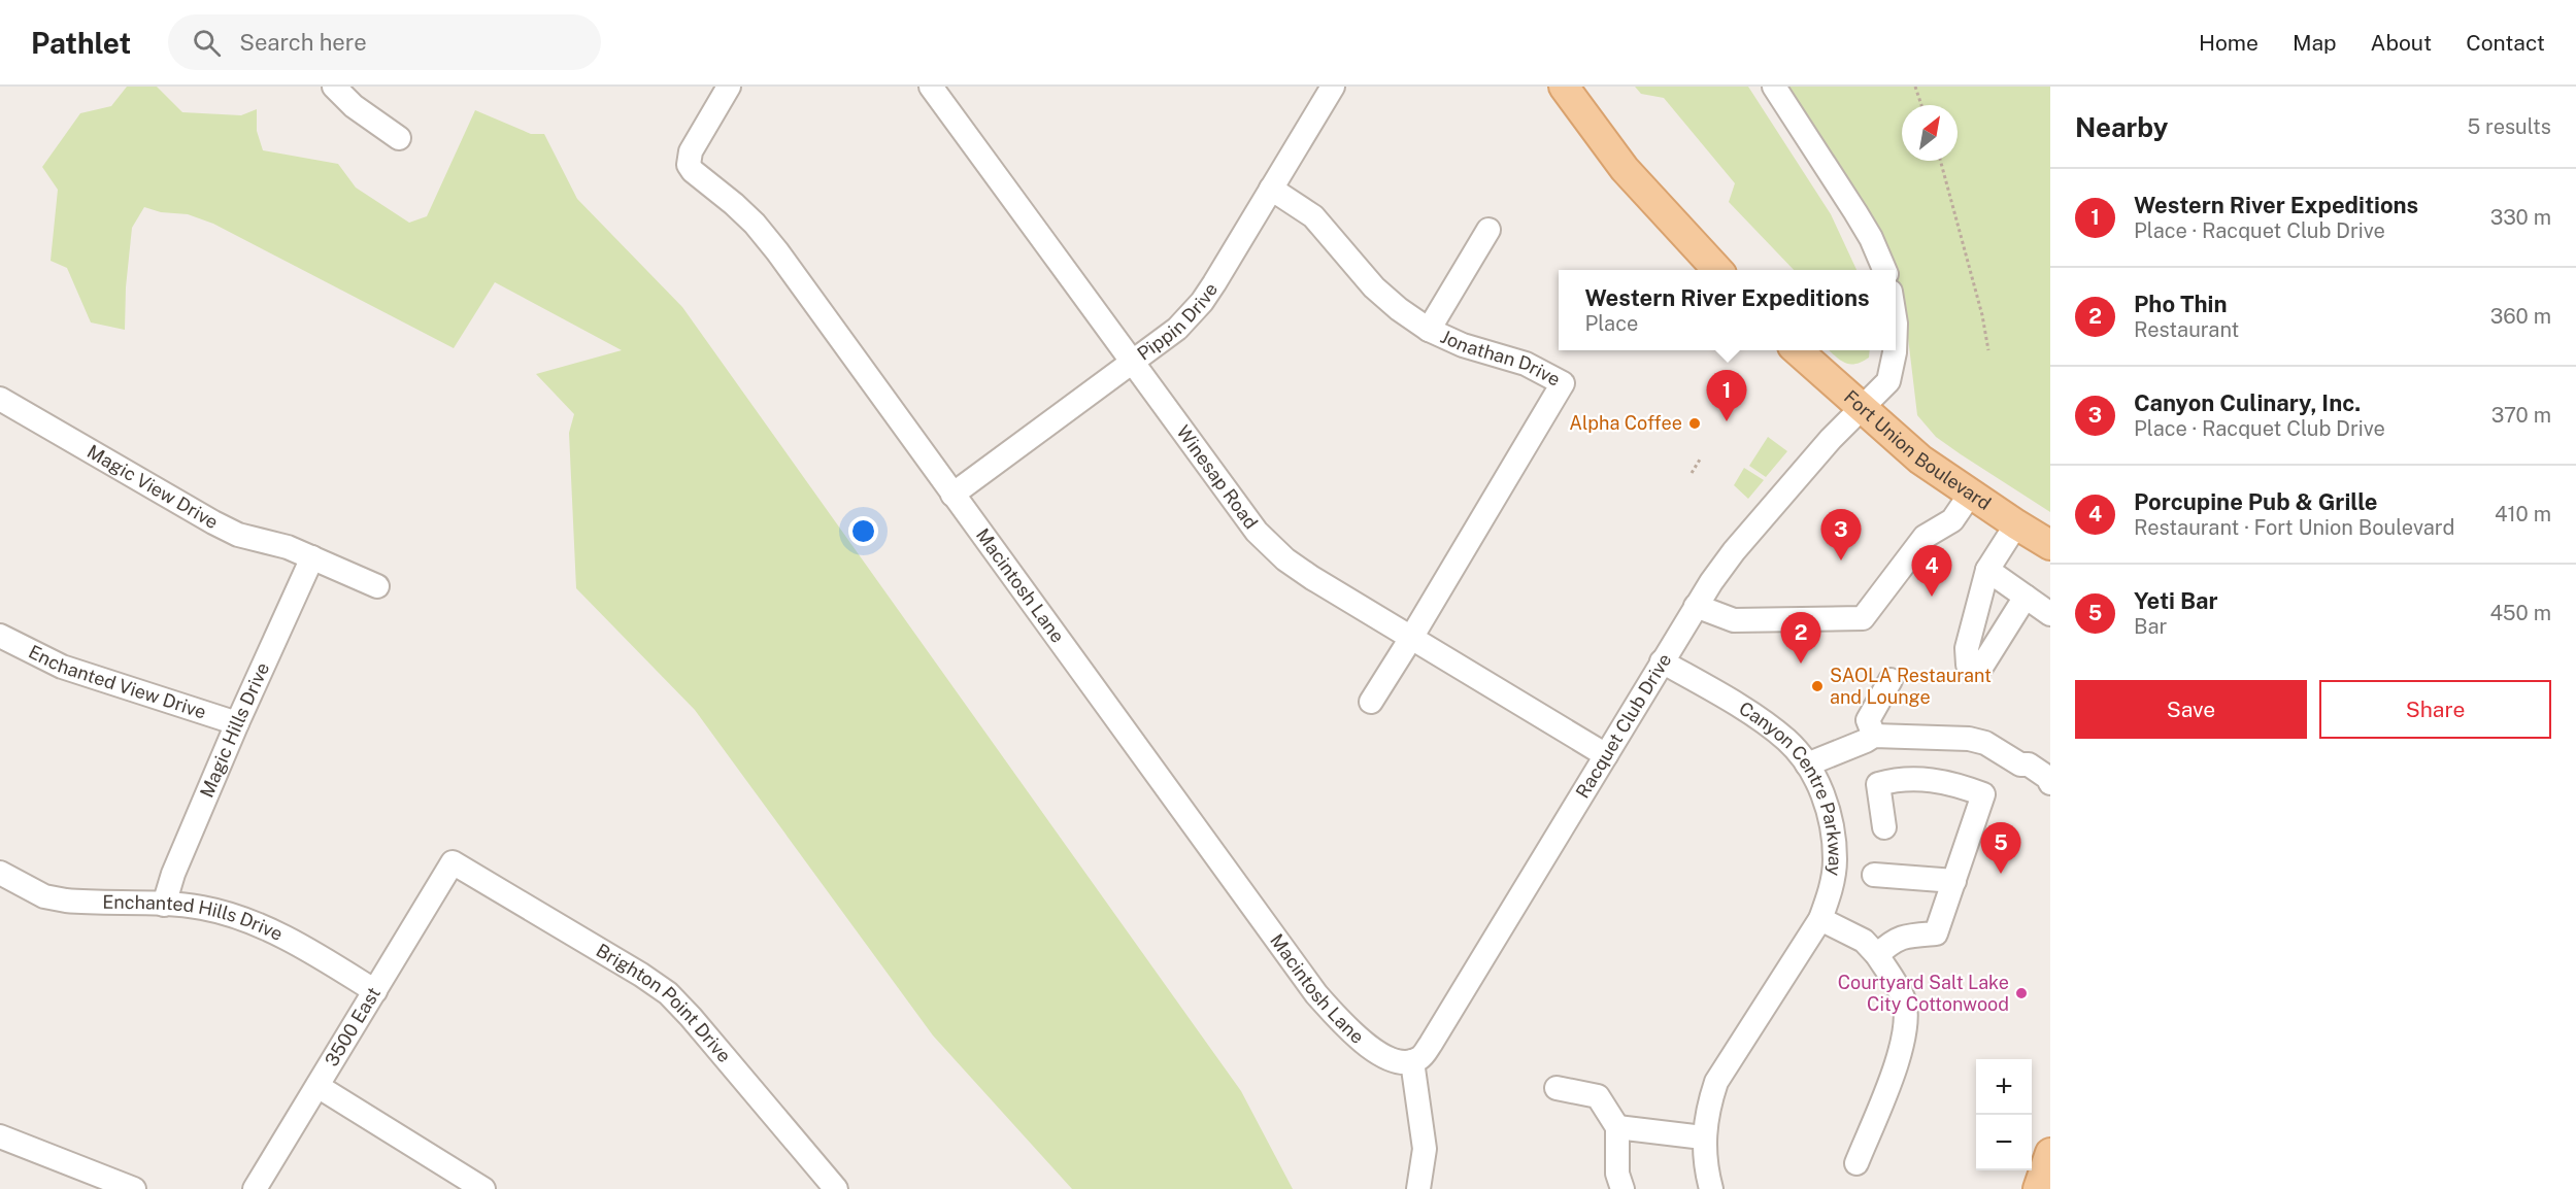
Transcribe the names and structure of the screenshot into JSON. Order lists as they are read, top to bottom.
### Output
{
  "streets": {
    "main road": ["Fort Union Boulevard"],
    "street": [
      "Pippin Drive",
      "Jonathan Drive",
      "Winesap Road",
      "Magic View Drive",
      "Macintosh Lane",
      "Enchanted View Drive",
      "Racquet Club Drive",
      "Magic Hills Drive",
      "Canyon Centre Parkway",
      "Enchanted Hills Drive",
      "Brighton Point Drive",
      "3500 East"
    ]
  },
  "crossings": [
    ["Pippin Drive", "Jonathan Drive"],
    ["Pippin Drive", "Winesap Road"],
    ["Pippin Drive", "Macintosh Lane"],
    ["Jonathan Drive", "Winesap Road"],
    ["Fort Union Boulevard", "Racquet Club Drive"],
    ["Winesap Road", "Racquet Club Drive"],
    ["Magic View Drive", "Magic Hills Drive"],
    ["Macintosh Lane", "Racquet Club Drive"],
    ["Enchanted View Drive", "Magic Hills Drive"],
    ["Racquet Club Drive", "Canyon Centre Parkway"],
    ["Magic Hills Drive", "Enchanted Hills Drive"],
    ["Enchanted Hills Drive", "3500 East"],
    ["Brighton Point Drive", "3500 East"]
  ],
  "places": ["Alpha Coffee", "SAOLA Restaurant and Lounge", "Courtyard Salt Lake City Cottonwood"],
  "north": "top right",
  "page": {
    "header": "Pathlet",
    "search": "Search here",
    "nav": [
      "Home",
      "Map",
      "About",
      "Contact"
    ],
    "heading": ["Nearby", "5 results"],
    "list": [
      {
        "mark": "1",
        "name": "Western River Expeditions",
        "note": "Place · Racquet Club Drive",
        "value": "330 m"
      },
      {
        "mark": "2",
        "name": "Pho Thin",
        "note": "Restaurant",
        "value": "360 m"
      },
      {
        "mark": "3",
        "name": "Canyon Culinary, Inc.",
        "note": "Place · Racquet Club Drive",
        "value": "370 m"
      },
      {
        "mark": "4",
        "name": "Porcupine Pub & Grille",
        "note": "Restaurant · Fort Union Boulevard",
        "value": "410 m"
      },
      {
        "mark": "5",
        "name": "Yeti Bar",
        "note": "Bar",
        "value": "450 m"
      }
    ],
    "popup": ["Western River Expeditions", "Place"],
    "pins": [
      "1",
      "3",
      "4",
      "2",
      "5"
    ],
    "buttons": ["Save", "Share"],
    "map_buttons": ["+", "−"]
  }
}
